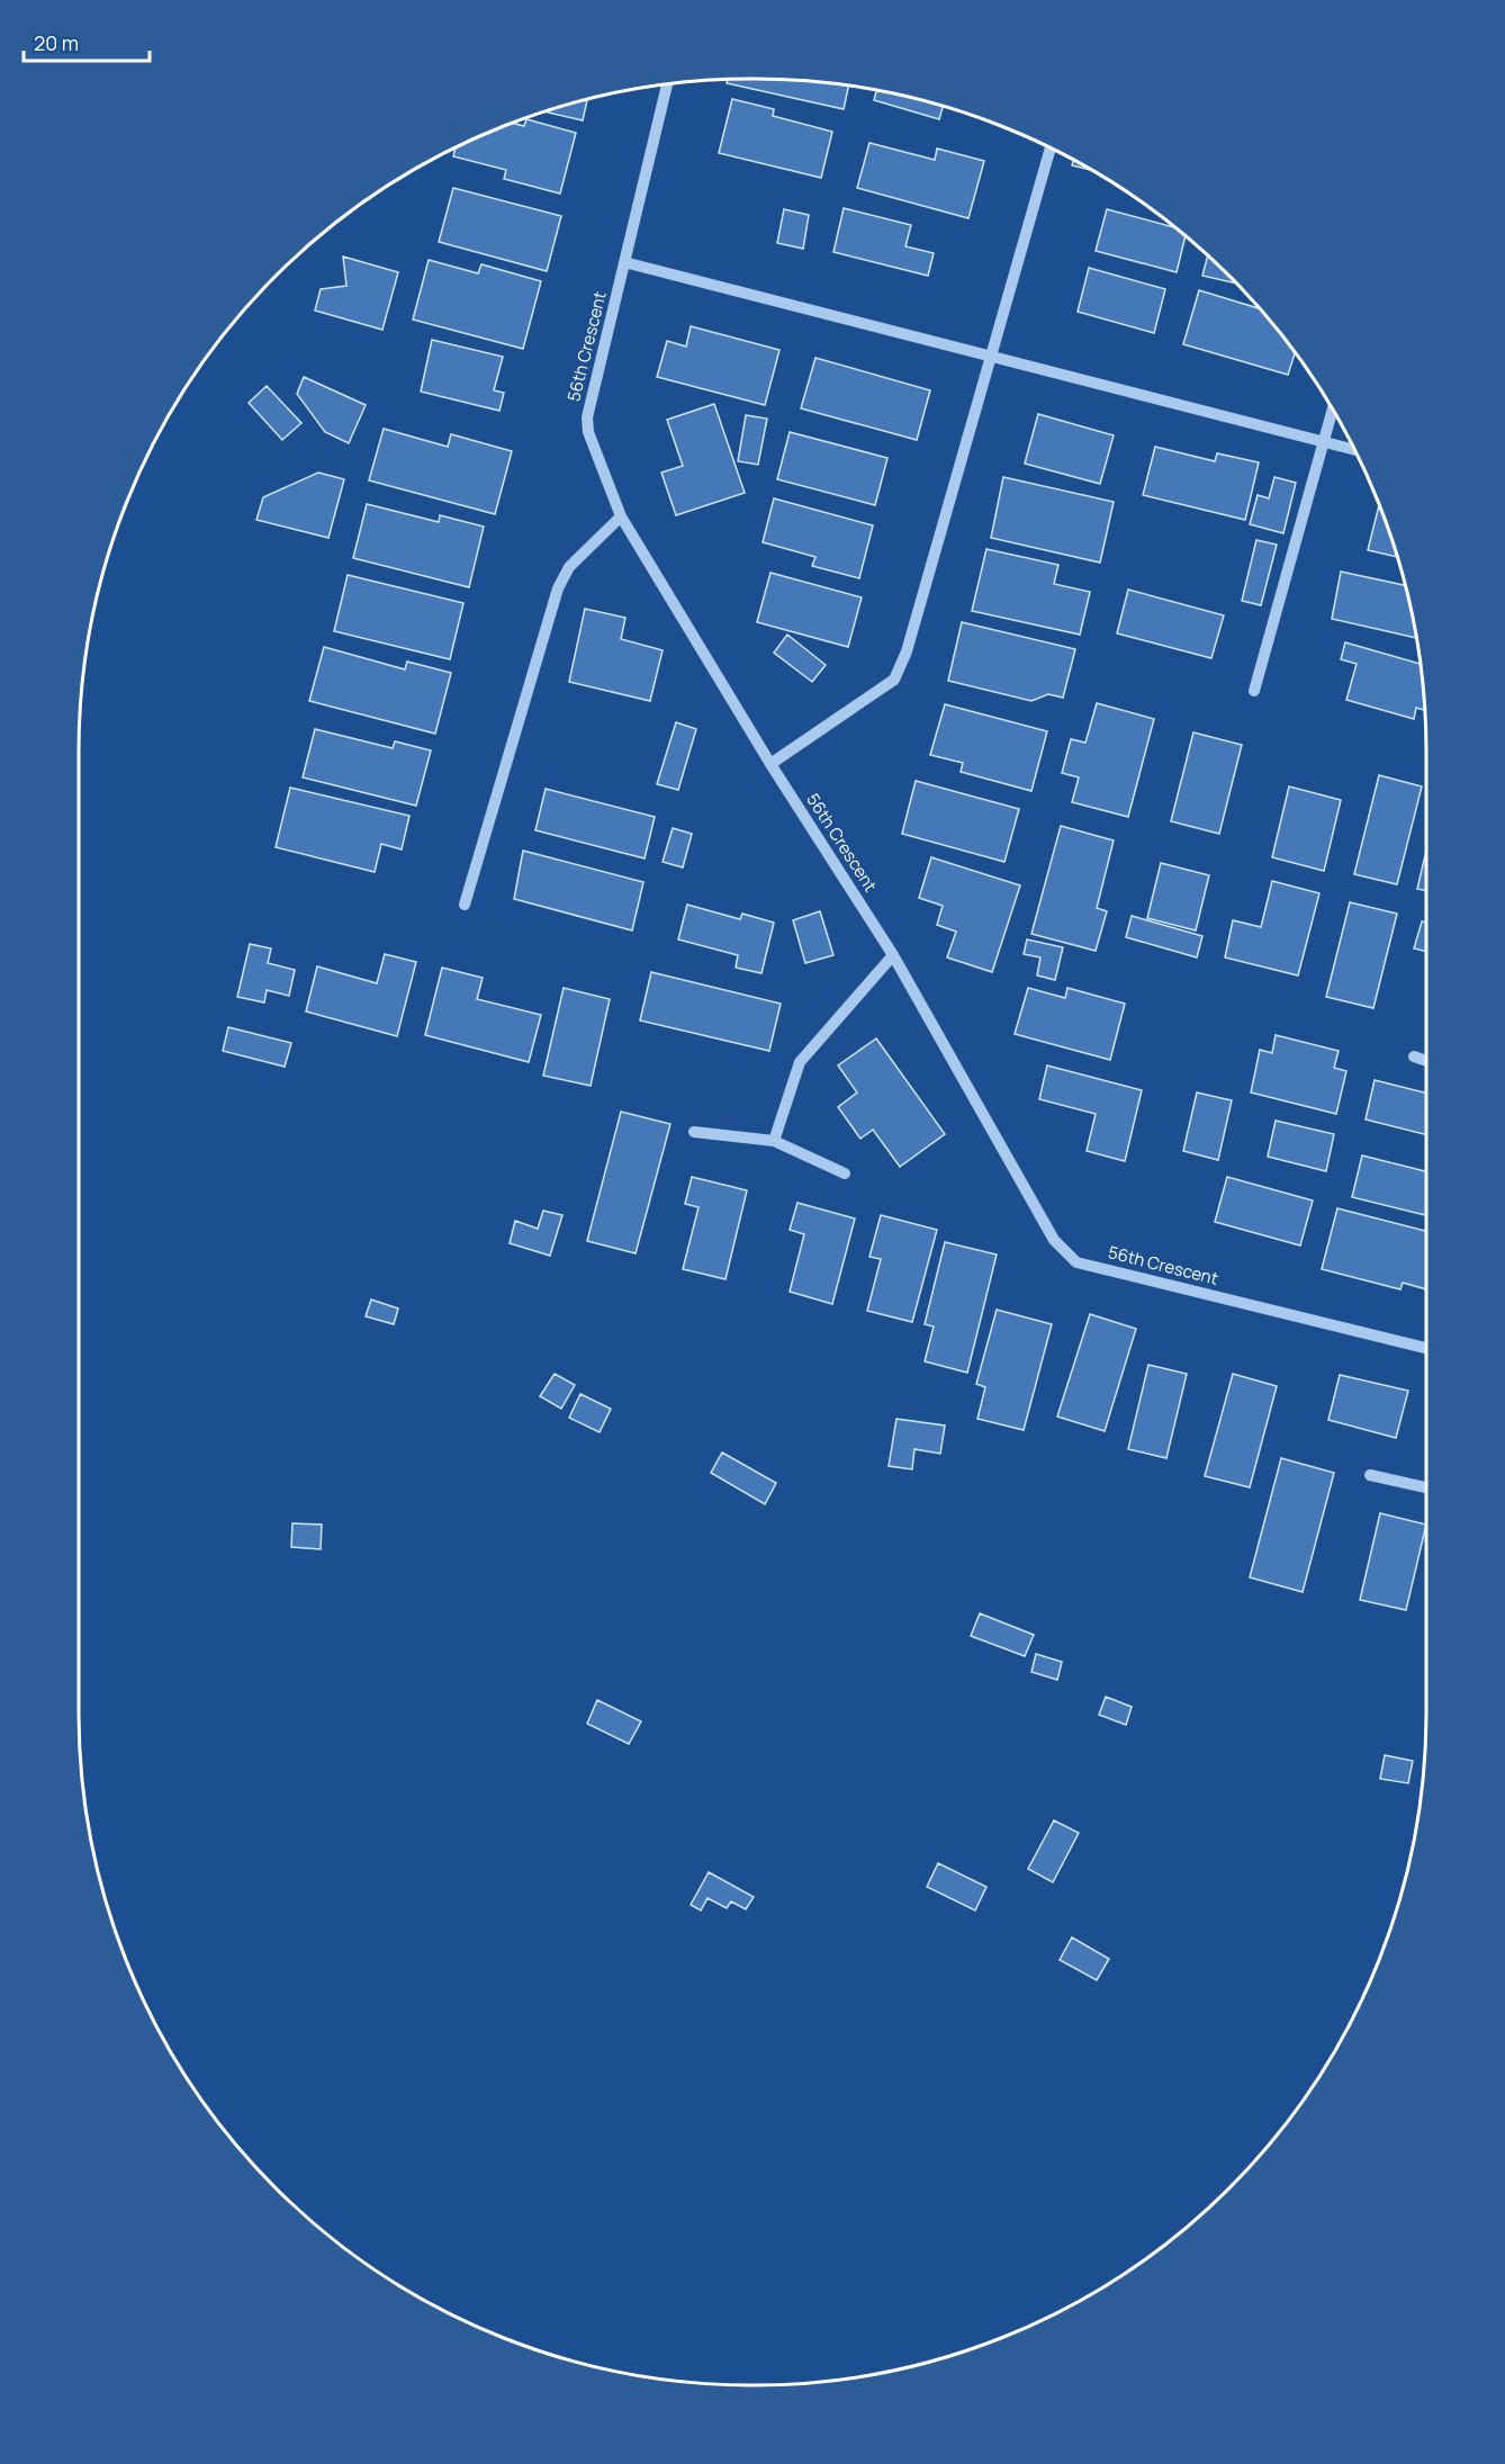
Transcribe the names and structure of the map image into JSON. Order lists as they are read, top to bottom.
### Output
{
  "streets": {
    "street": ["56th Crescent"]
  },
  "scale_bar": "20 m"
}
